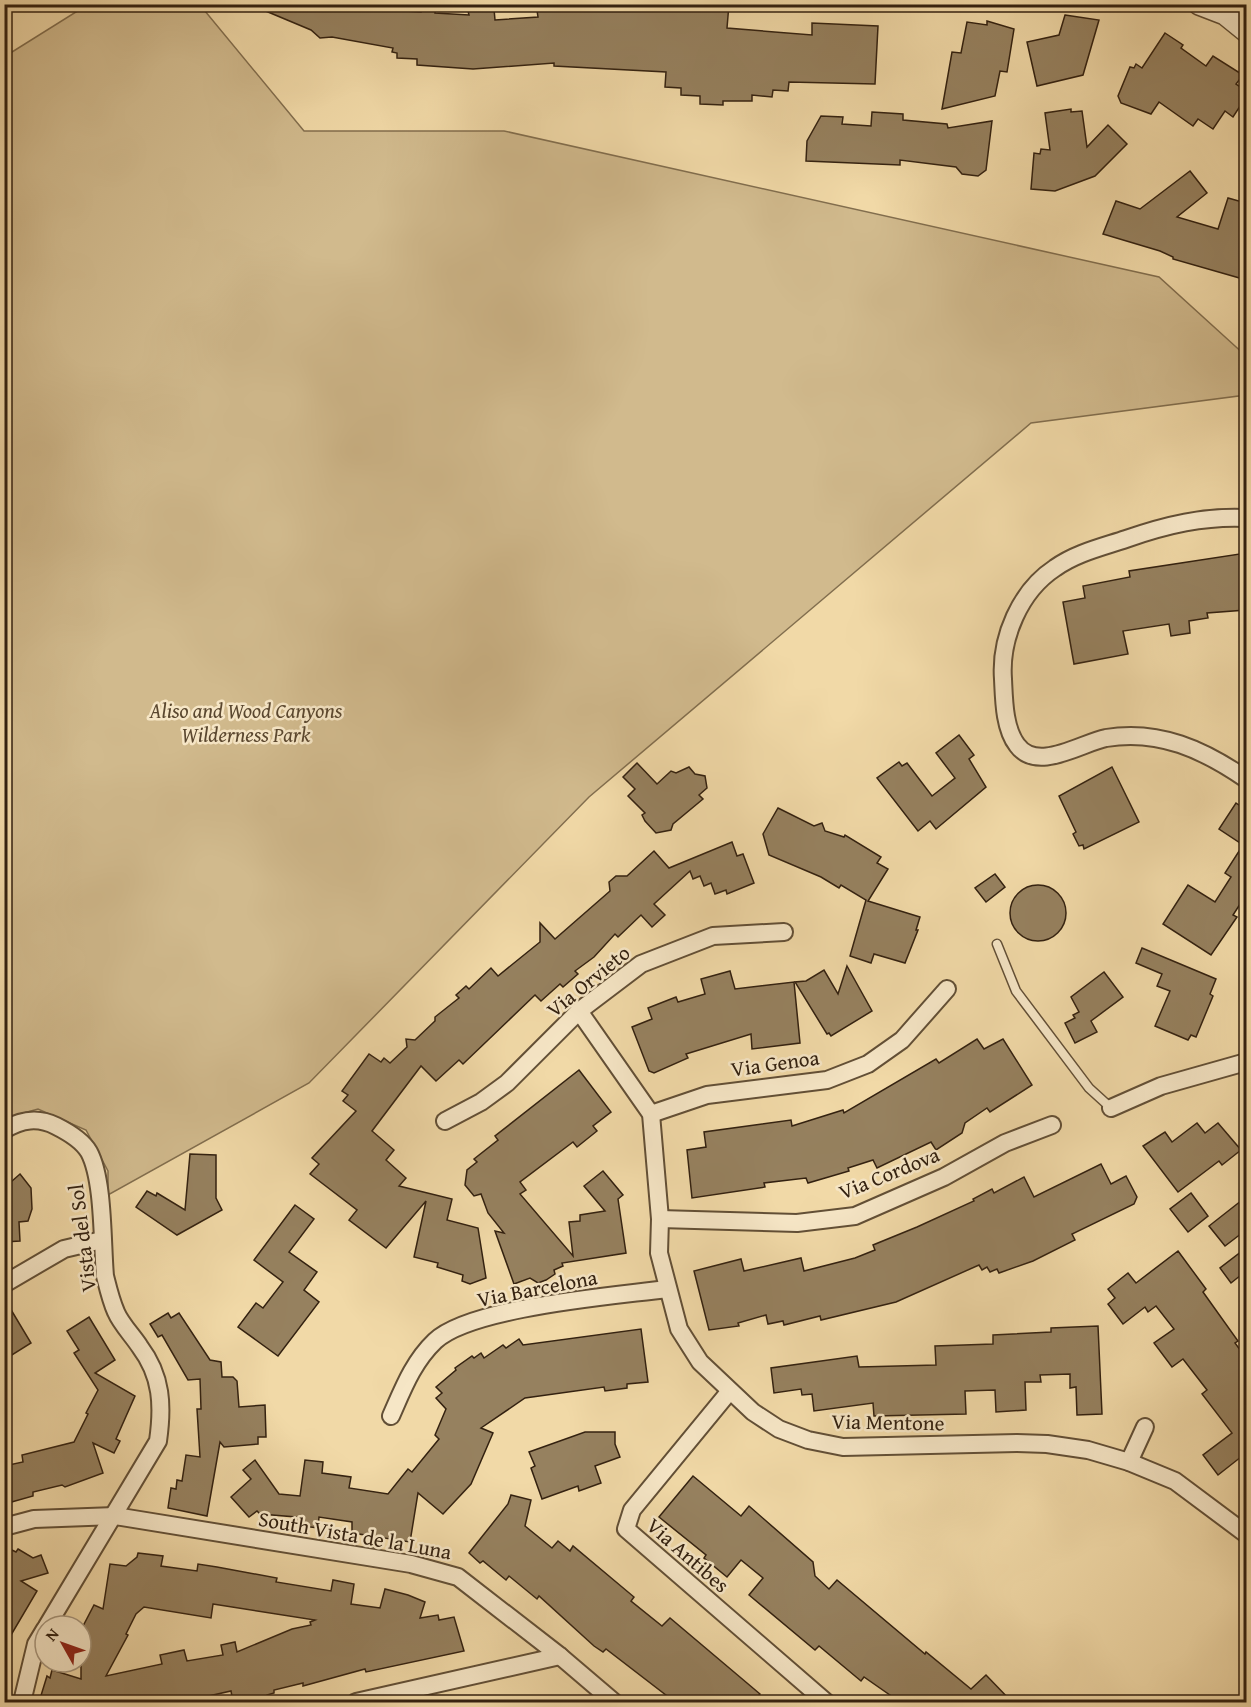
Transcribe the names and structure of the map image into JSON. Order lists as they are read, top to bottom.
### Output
{
  "streets": {
    "street": [
      "Via Orvieto",
      "Via Genoa",
      "Via Cordova",
      "Vista del Sol",
      "Via Barcelona",
      "Via Mentone",
      "South Vista de la Luna",
      "Via Antibes"
    ]
  },
  "crossings": [
    ["Via Genoa", "Via Mentone"],
    ["Via Cordova", "Via Mentone"],
    ["Vista del Sol", "South Vista de la Luna"],
    ["Via Barcelona", "Via Mentone"],
    ["Via Mentone", "Via Antibes"]
  ],
  "parks": ["Aliso and Wood Canyons Wilderness Park"],
  "north": "top left"
}
